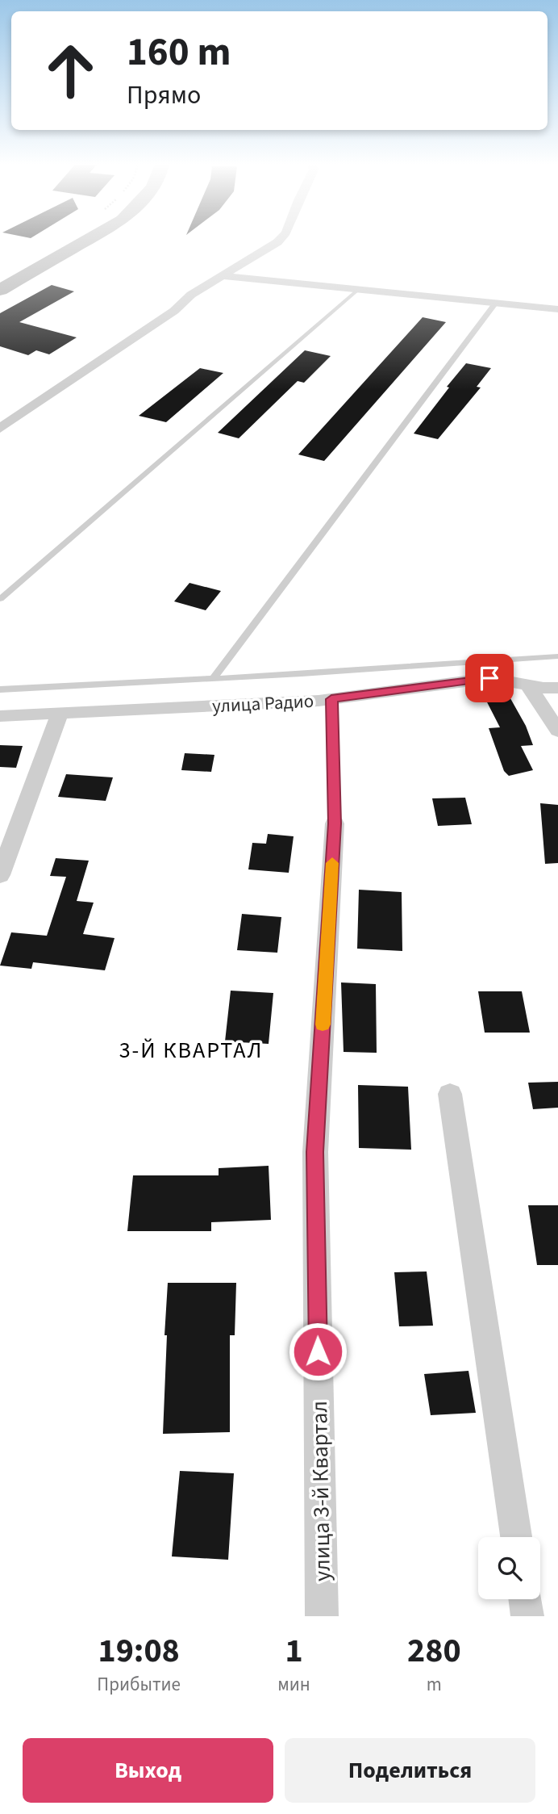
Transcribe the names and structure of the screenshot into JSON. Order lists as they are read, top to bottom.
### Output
{
  "streets": {
    "street": ["улица Радио", "улица 3-й Квартал"]
  },
  "districts": ["3-Й КВАРТАЛ"],
  "page": {
    "turn": ["160 m", "Прямо"],
    "eta": [
      "19:08",
      "Прибытие",
      "1",
      "мин",
      "280",
      "m"
    ],
    "buttons": ["Выход", "Поделиться"]
  }
}
